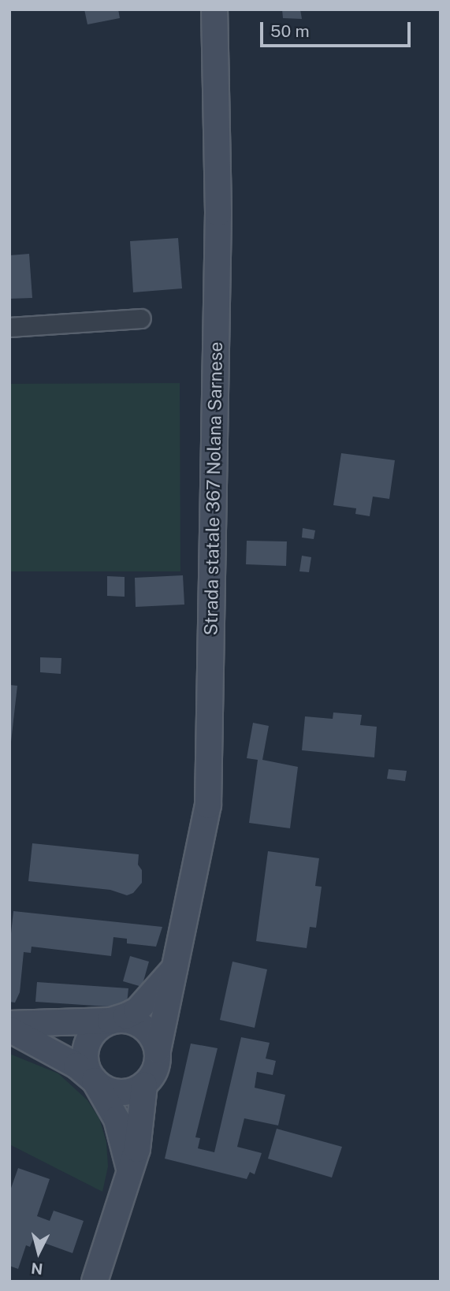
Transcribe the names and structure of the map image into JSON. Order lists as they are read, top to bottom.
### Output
{
  "streets": {
    "main road": ["Strada statale 367 Nolana Sarnese"]
  },
  "scale_bar": "50 m",
  "north": "bottom"
}
